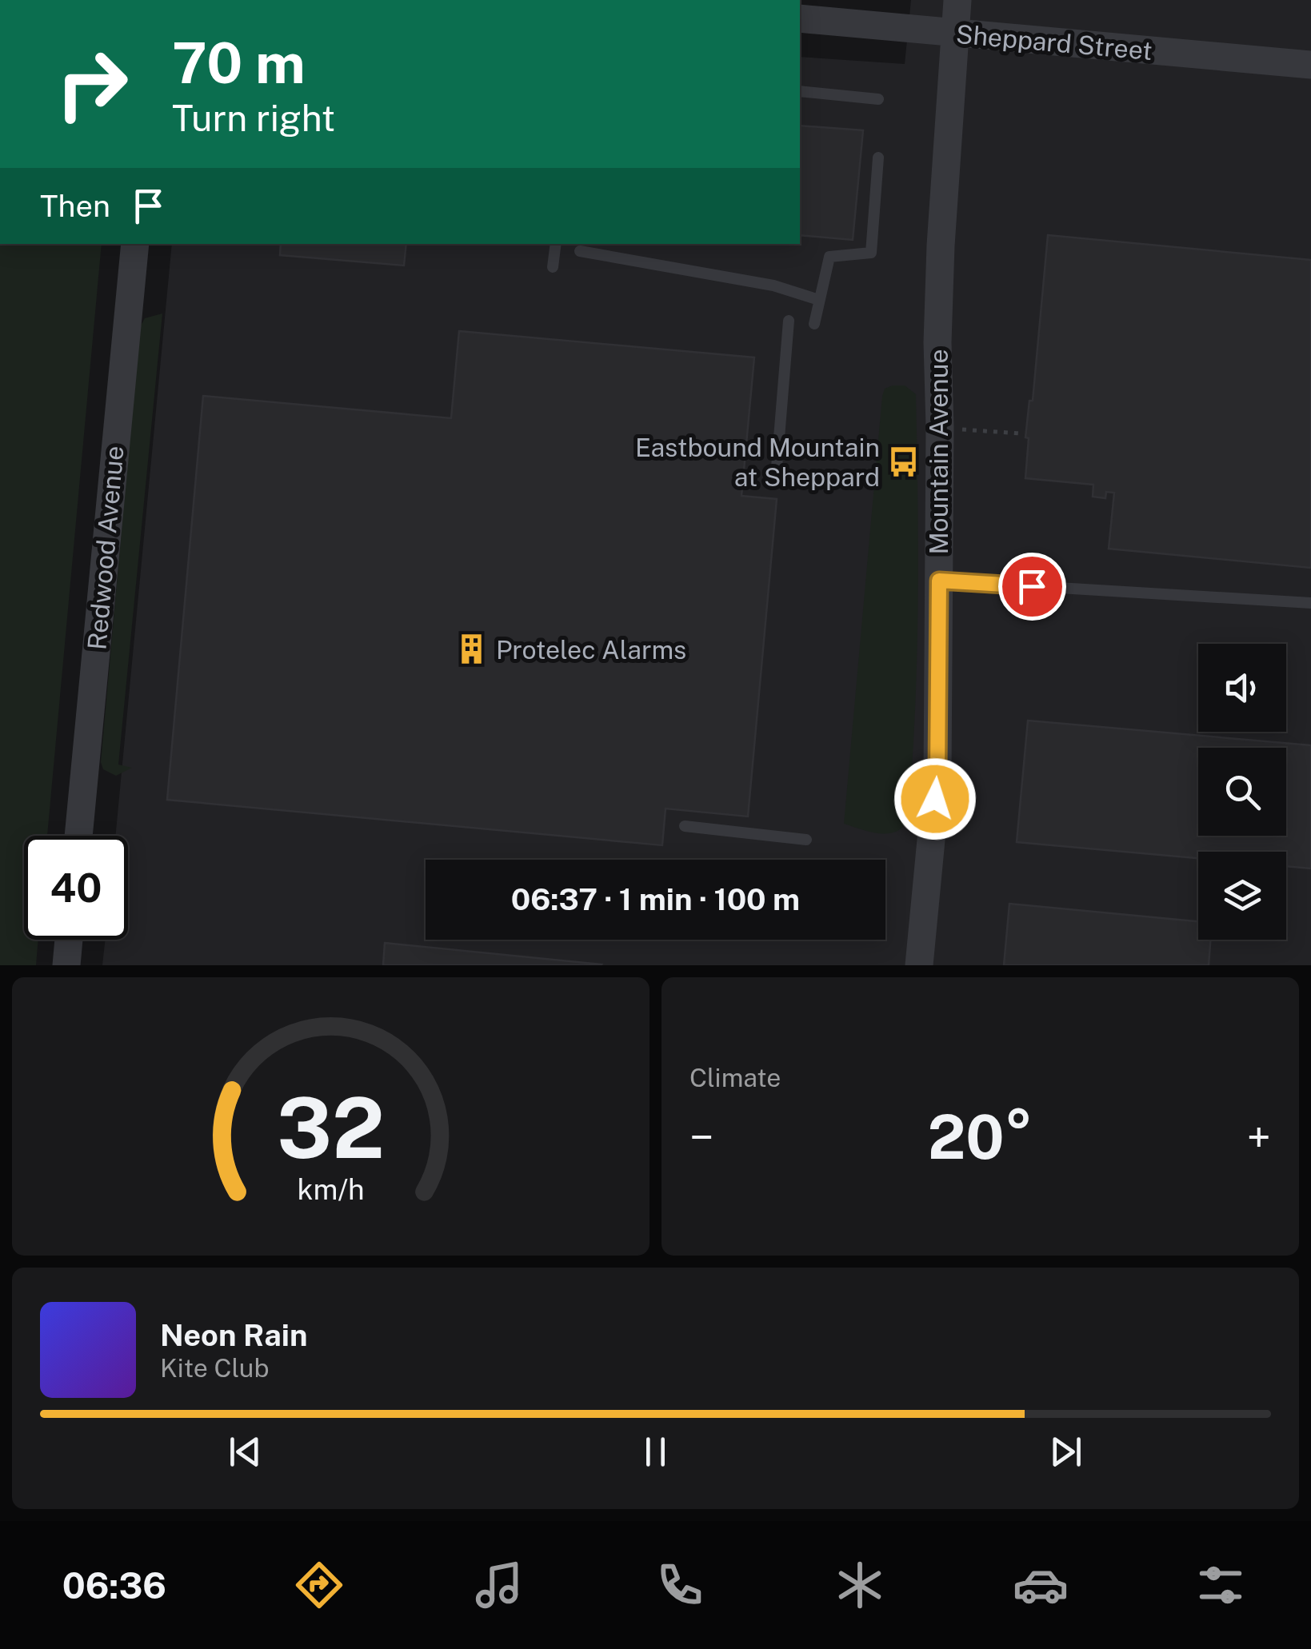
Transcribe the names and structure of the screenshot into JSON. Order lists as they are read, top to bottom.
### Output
{
  "streets": {
    "street": ["Sheppard Street", "Mountain Avenue", "Redwood Avenue"]
  },
  "crossings": [
    ["Sheppard Street", "Mountain Avenue"]
  ],
  "places": {
    "bus stop": ["Eastbound Mountain at Sheppard"],
    "building": ["Protelec Alarms"]
  },
  "page": {
    "turn": ["70 m", "Turn right"],
    "then": "Then",
    "limit": "40",
    "trip": "06:37 · 1 min · 100 m",
    "tile": "Climate",
    "heat": ["−", "20°", "+"],
    "song": ["Neon Rain", "Kite Club"],
    "tabs": "06:36",
    "gauge": ["32", "km/h"]
  }
}
